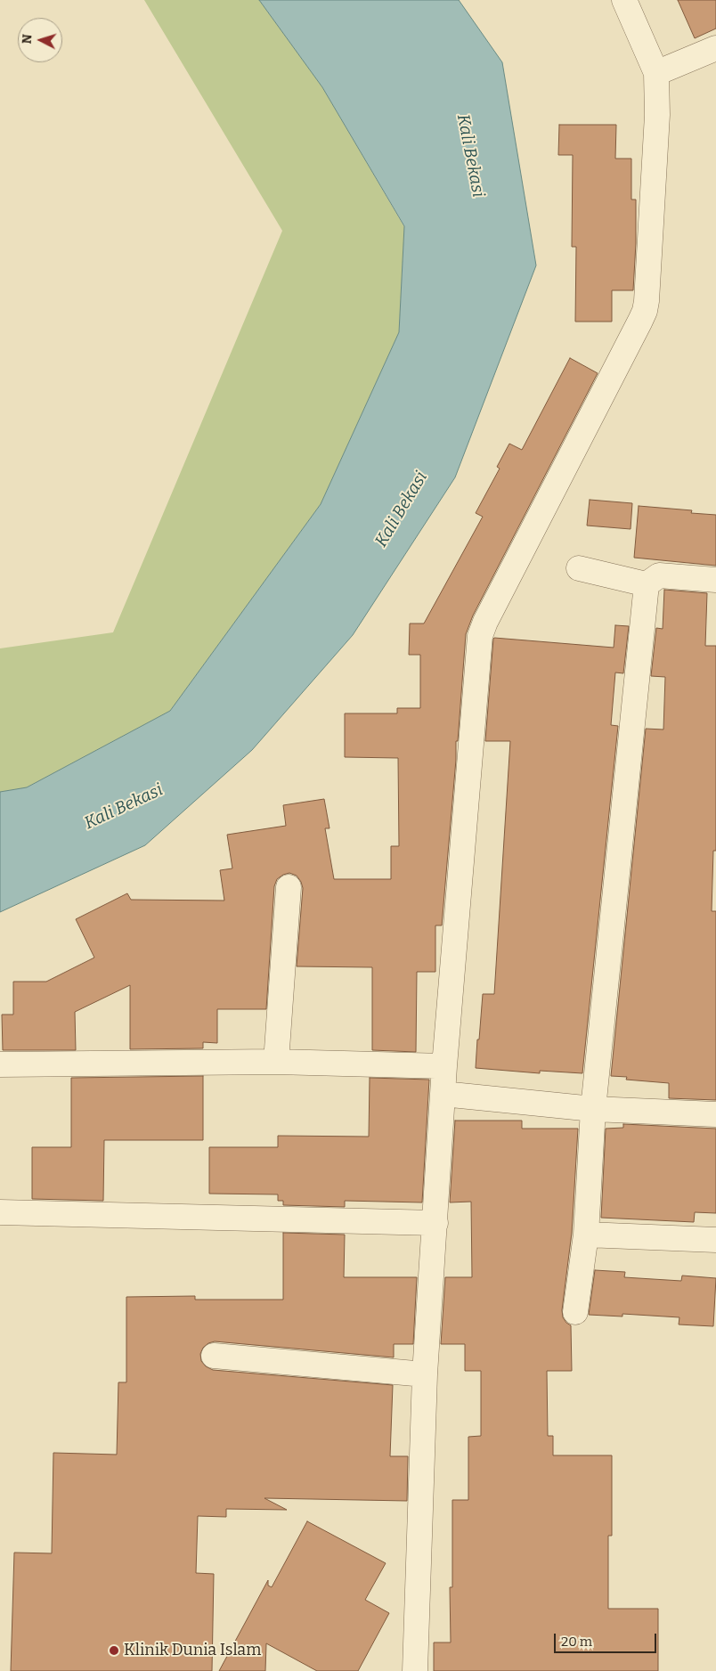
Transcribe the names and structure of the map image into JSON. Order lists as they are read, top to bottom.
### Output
{
  "water": ["Kali Bekasi"],
  "places": ["Klinik Dunia Islam"],
  "scale_bar": "20 m",
  "north": "left"
}
